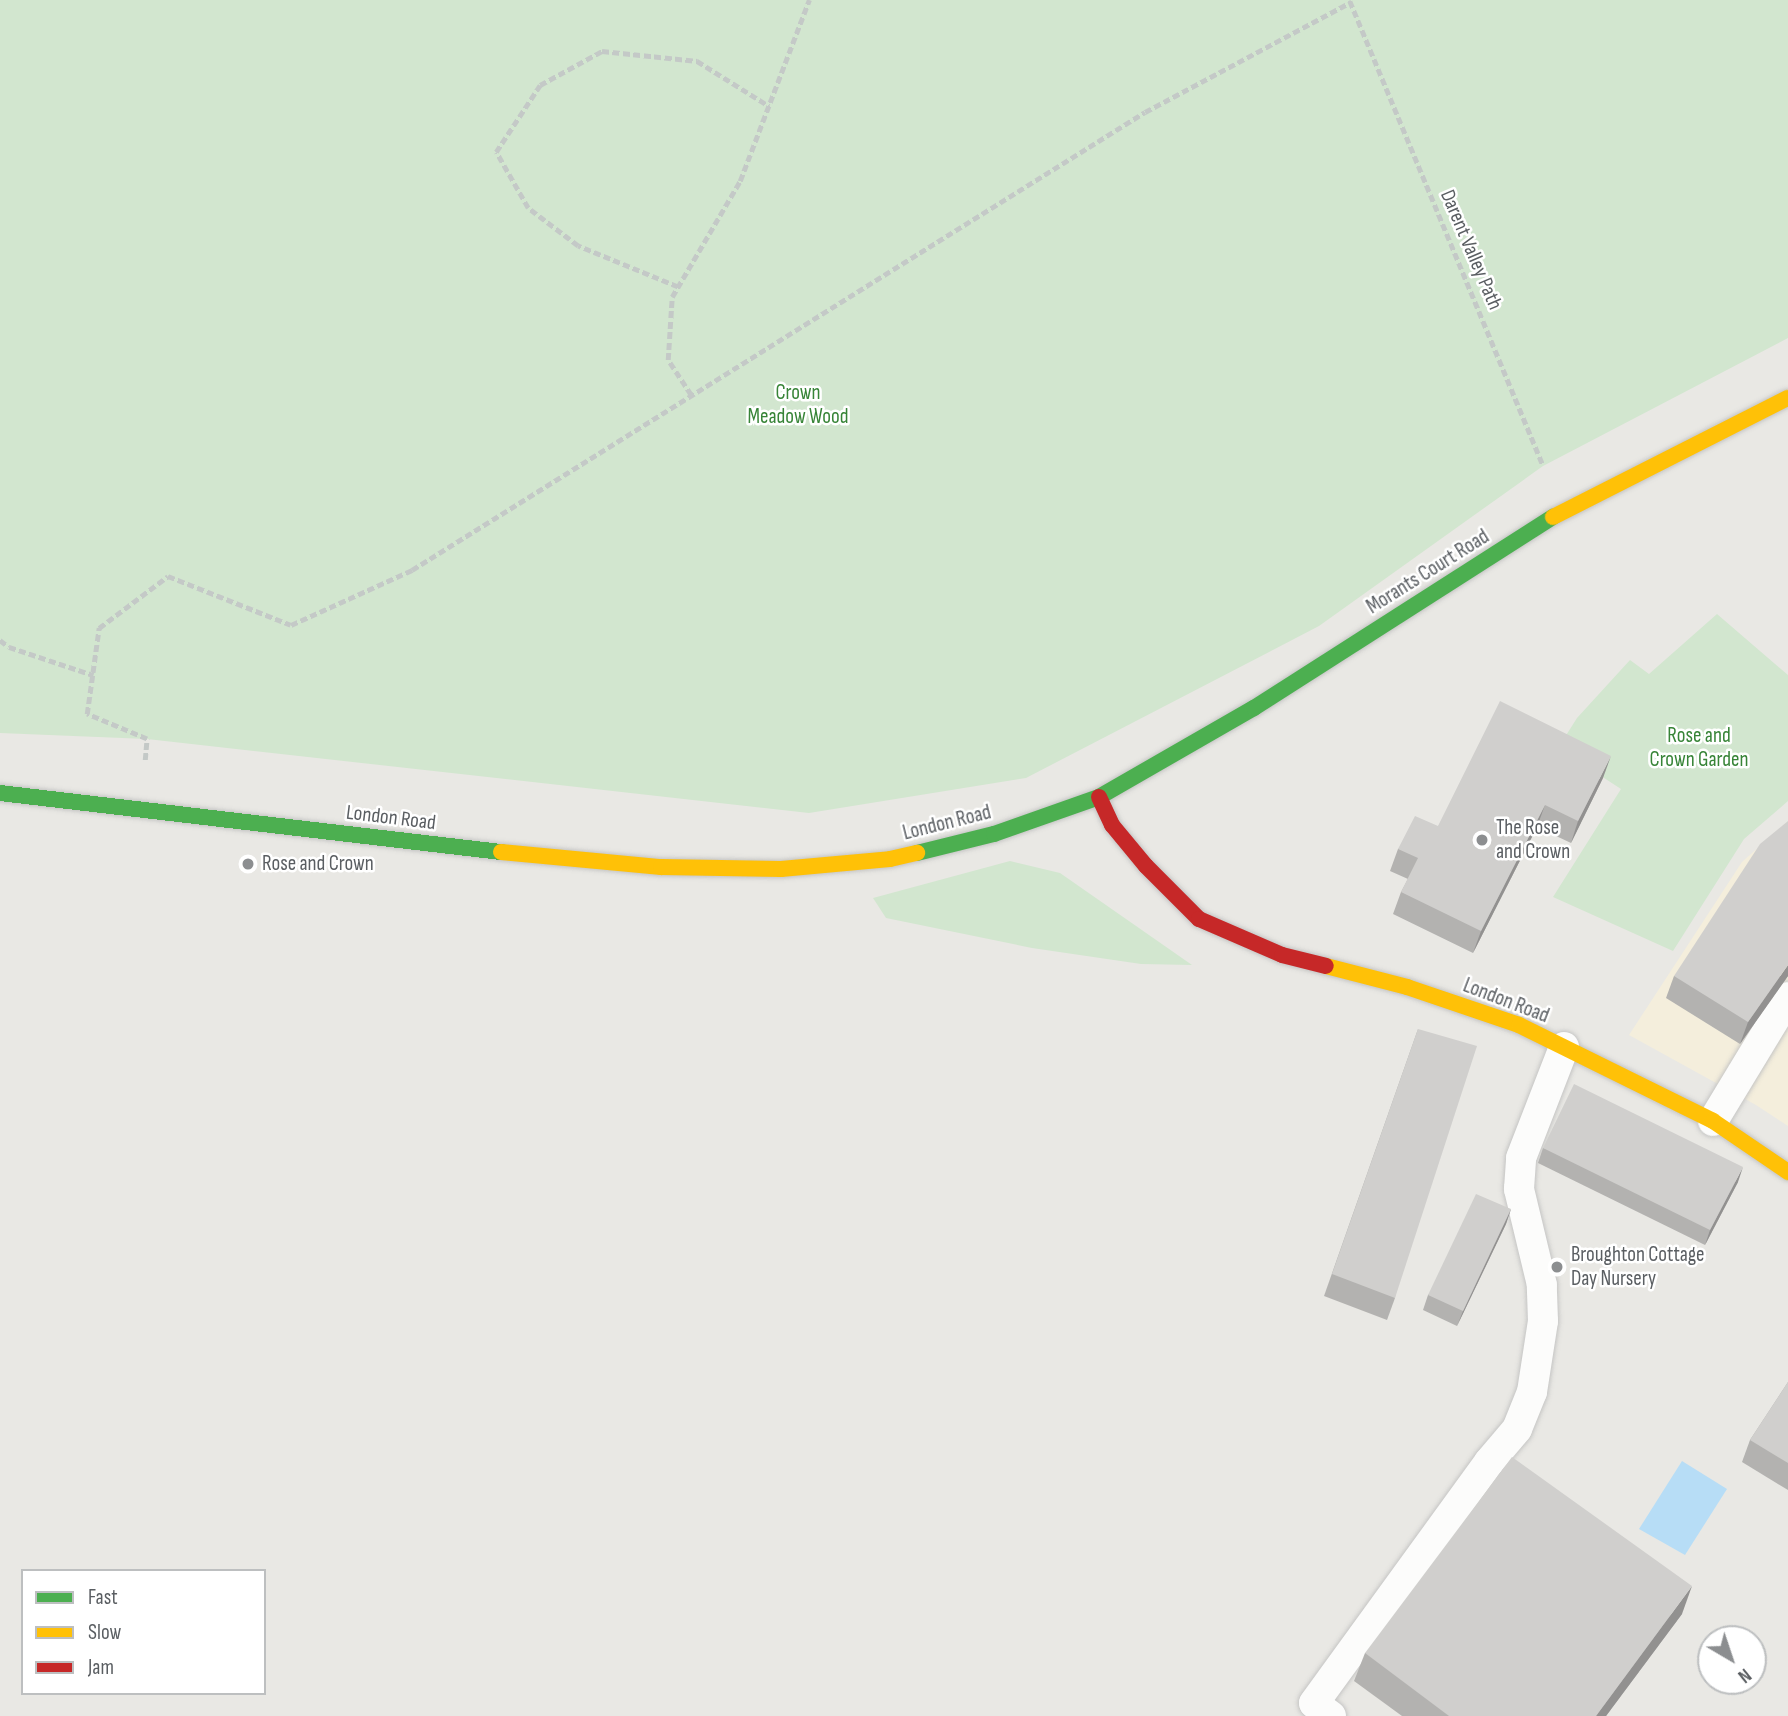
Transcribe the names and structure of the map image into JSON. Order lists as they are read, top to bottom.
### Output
{
  "streets": {
    "main road": ["Morants Court Road", "London Road"],
    "path": ["Darent Valley Path"]
  },
  "crossings": [
    ["Darent Valley Path", "Morants Court Road"],
    ["Morants Court Road", "London Road"]
  ],
  "parks": ["Crown Meadow Wood", "Rose and Crown Garden"],
  "places": ["The Rose and Crown", "Rose and Crown", "Broughton Cottage Day Nursery"],
  "legend": ["Fast", "Slow", "Jam"],
  "north": "bottom right"
}
